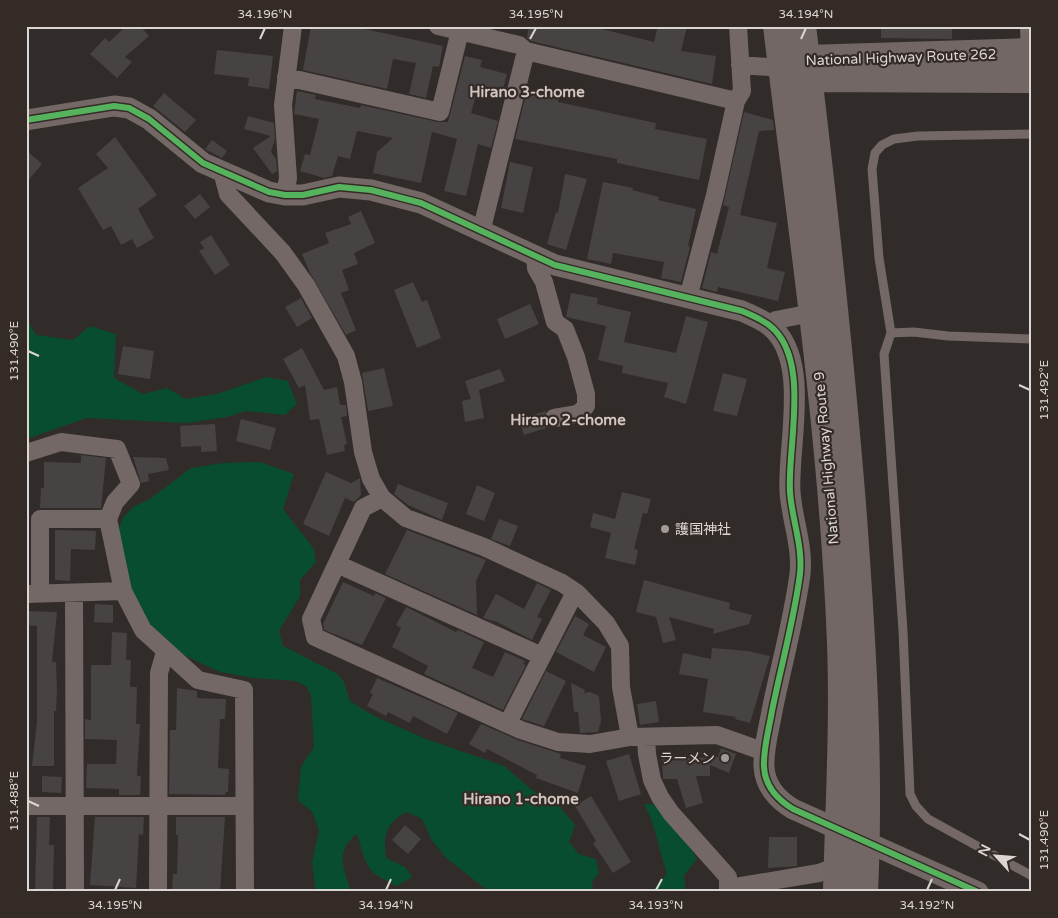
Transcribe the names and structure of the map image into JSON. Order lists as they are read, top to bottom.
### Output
{
  "streets": {
    "highway": ["National Highway Route 262", "National Highway Route 9"]
  },
  "crossings": [
    ["National Highway Route 262", "National Highway Route 9"]
  ],
  "districts": ["Hirano 3-chome", "Hirano 2-chome", "Hirano 1-chome"],
  "places": ["護国神社", "ラーメン"],
  "north": "top left",
  "coordinates": [
    "34.196°N",
    "34.195°N",
    "34.194°N",
    "131.490°E",
    "131.492°E",
    "131.488°E",
    "34.193°N",
    "34.192°N"
  ]
}
